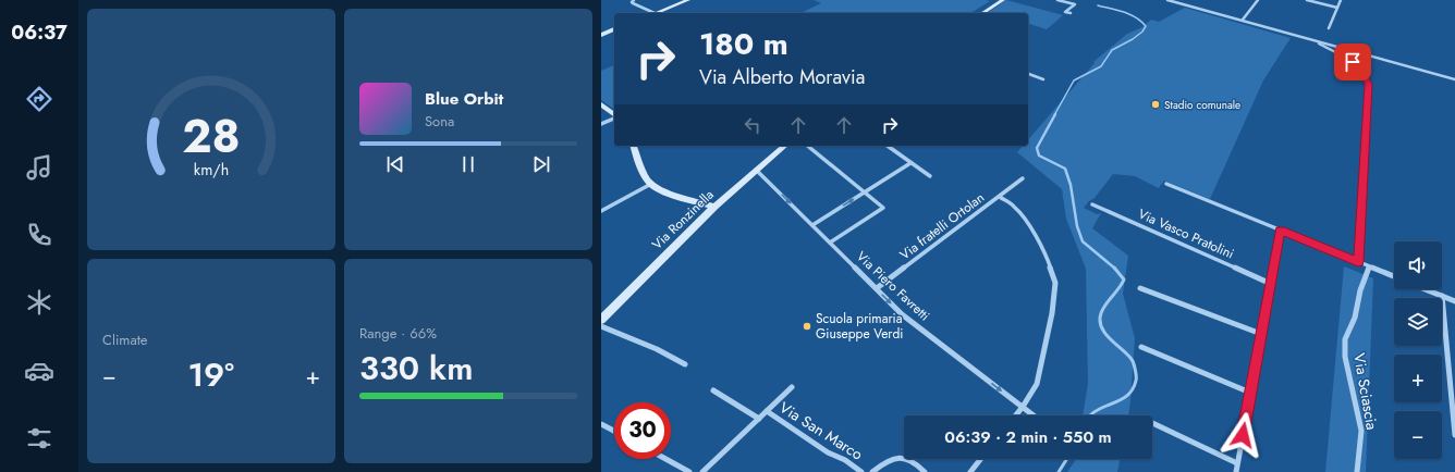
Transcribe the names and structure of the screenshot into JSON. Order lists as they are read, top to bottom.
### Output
{
  "streets": {
    "street": [
      "Via Ronzinella",
      "Via fratelli Ortolan",
      "Via Vasco Pratolini",
      "Via Piero Favretti",
      "Via Sciascia",
      "Via San Marco"
    ]
  },
  "crossings": [
    ["Via Ronzinella", "Via Piero Favretti"],
    ["Via fratelli Ortolan", "Via Piero Favretti"]
  ],
  "one_way": ["Via Piero Favretti"],
  "places": ["Stadio comunale", "Scuola primaria Giuseppe Verdi"],
  "page": {
    "tabs": "06:37",
    "turn": ["180 m", "Via Alberto Moravia"],
    "song": ["Blue Orbit", "Sona"],
    "map_buttons": ["+", "−"],
    "tile": [
      "Climate",
      ["Range · 66%", "330 km"]
    ],
    "heat": ["−", "19°", "+"],
    "limit": "30",
    "trip": "06:39 · 2 min · 550 m",
    "gauge": ["28", "km/h"]
  }
}
